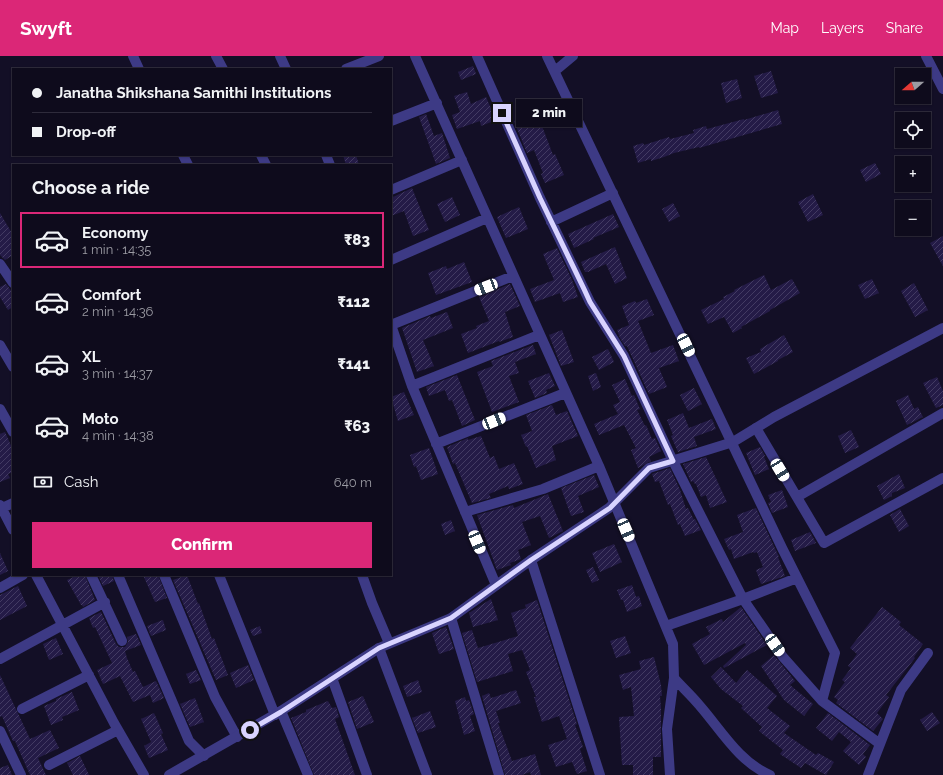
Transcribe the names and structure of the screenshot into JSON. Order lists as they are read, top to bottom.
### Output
{
  "north": "left",
  "page": {
    "header": "Swyft",
    "nav": ["Map", "Layers", "Share"],
    "map_buttons": ["+", "−"],
    "banner": ["Janatha Shikshana Samithi Institutions", "Drop-off"],
    "bubble": "2 min",
    "heading": "Choose a ride",
    "list": [
      {
        "name": "Economy",
        "note": "1 min · 14:35",
        "value": "₹83"
      },
      {
        "name": "Comfort",
        "note": "2 min · 14:36",
        "value": "₹112"
      },
      {
        "name": "XL",
        "note": "3 min · 14:37",
        "value": "₹141"
      },
      {
        "name": "Moto",
        "note": "4 min · 14:38",
        "value": "₹63"
      }
    ],
    "pay": ["Cash", "640 m"],
    "buttons": "Confirm"
  }
}
